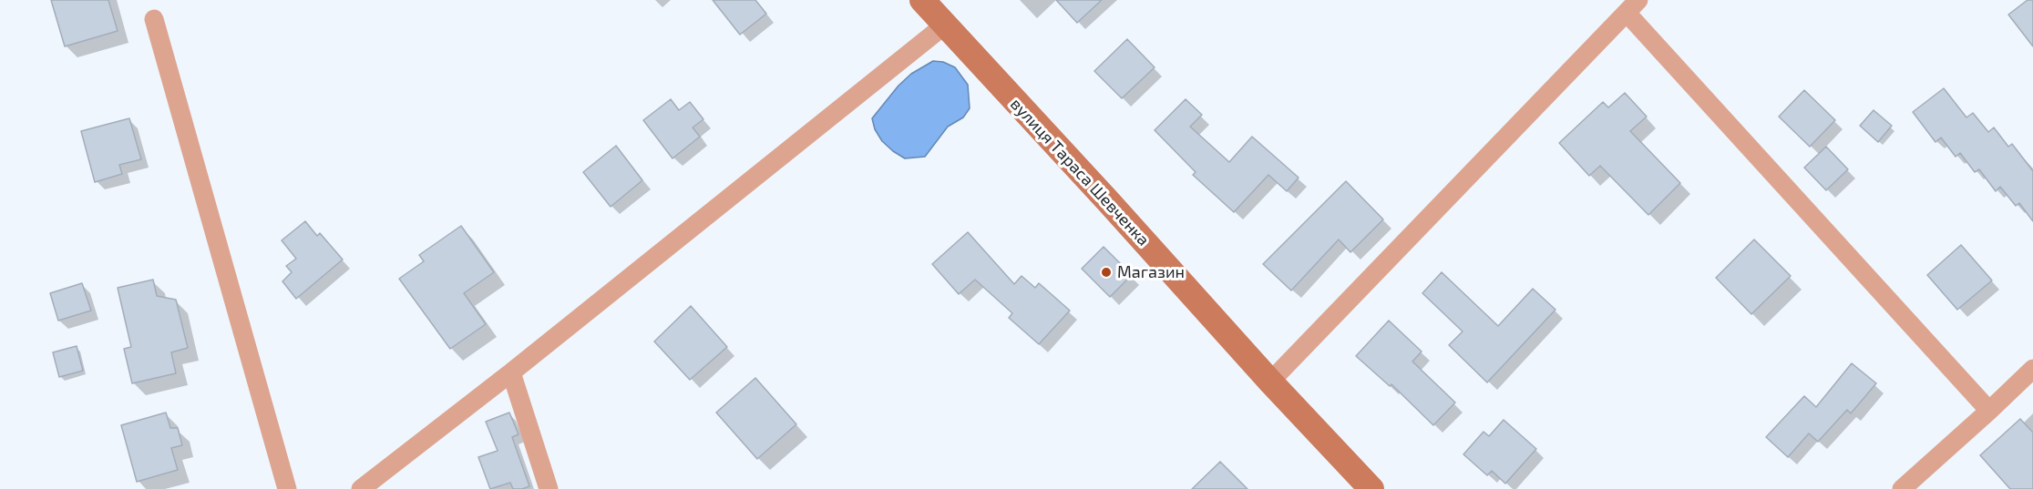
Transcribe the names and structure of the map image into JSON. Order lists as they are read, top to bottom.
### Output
{
  "streets": {
    "street": ["вулиця Тараса Шевченка"]
  },
  "places": ["Магазин"]
}
